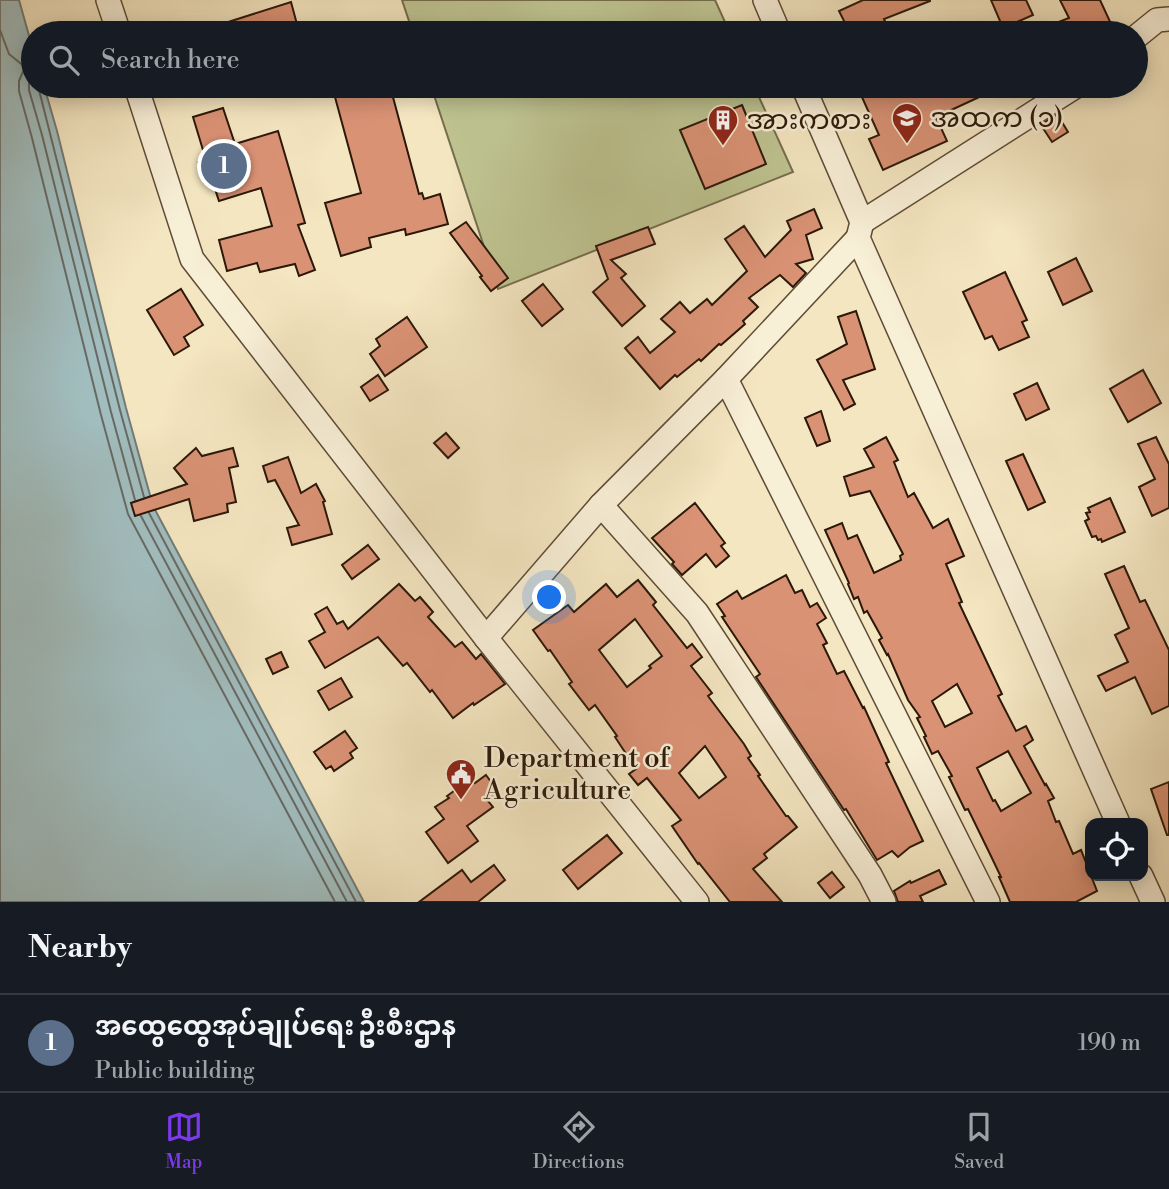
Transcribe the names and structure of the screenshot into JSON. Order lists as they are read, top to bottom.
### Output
{
  "places": {
    "school or university": ["အထက (၁)"],
    "building": ["အားကစား"],
    "public building": ["Department of Agriculture"]
  },
  "page": {
    "search": "Search here",
    "pins": "1",
    "heading": "Nearby",
    "list": [
      {
        "mark": "1",
        "name": "အထွေထွေအုပ်ချုပ်ရေး ဦးစီးဌာန",
        "note": "Public building",
        "value": "190 m"
      }
    ],
    "nav": ["Map", "Directions", "Saved"]
  }
}
